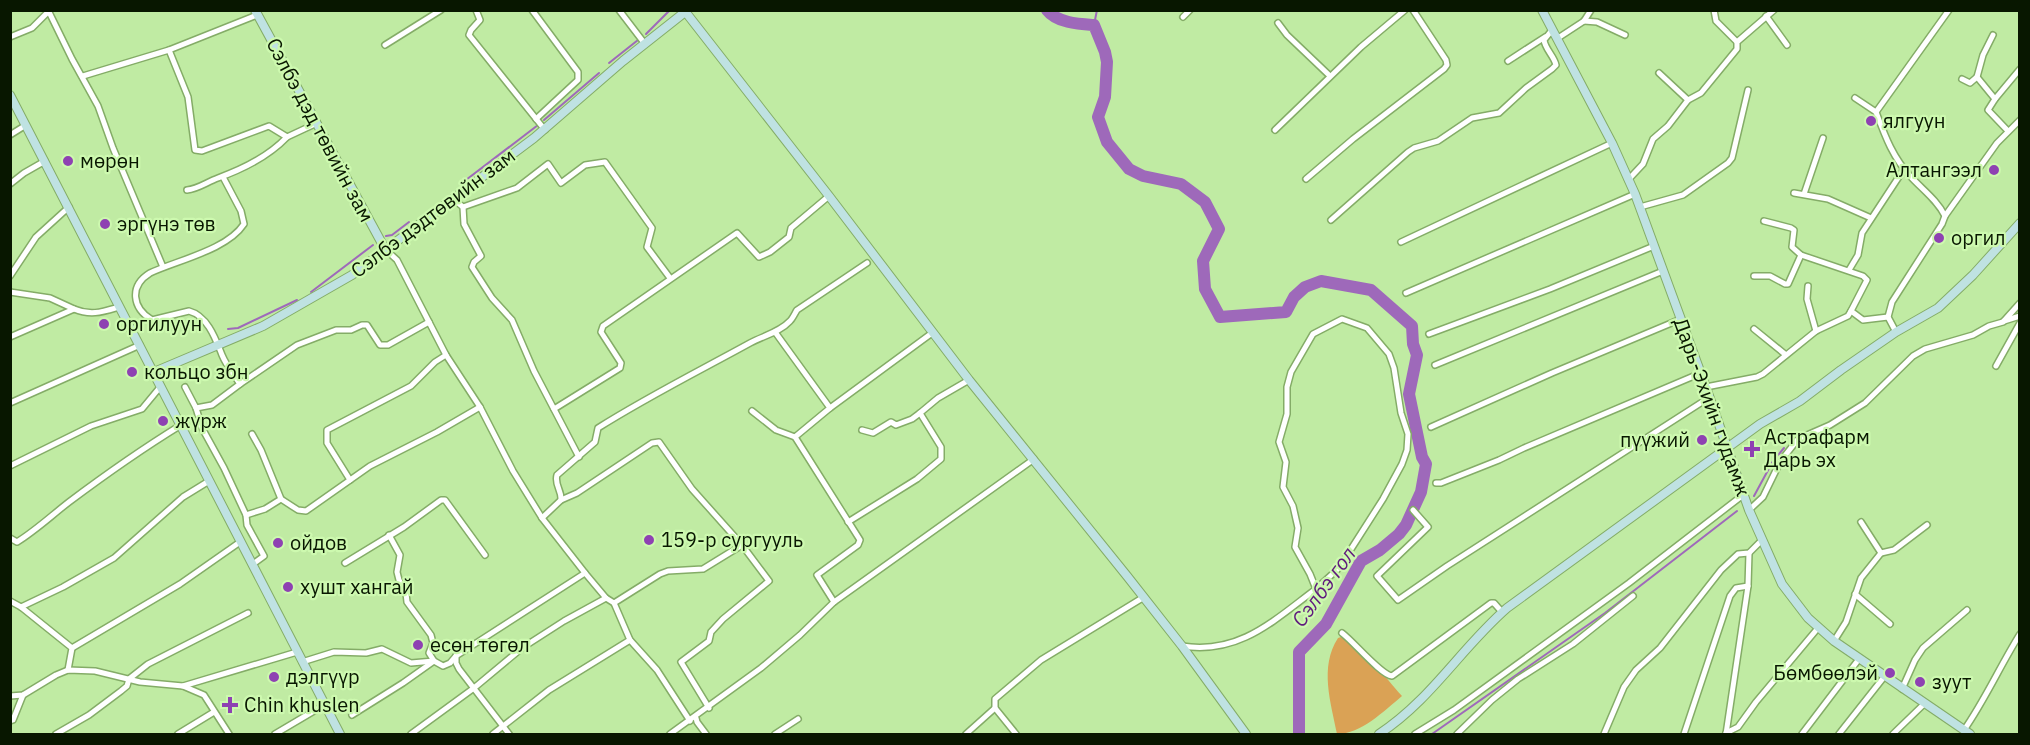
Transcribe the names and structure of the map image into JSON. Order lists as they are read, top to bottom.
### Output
{
  "streets": {
    "main road": ["Сэлбэ дэд төвийн зам", "Сэлбэ дэдтөвийн зам", "Дарь-Эхийн гудамж"]
  },
  "crossings": [
    ["Сэлбэ дэд төвийн зам", "Сэлбэ дэдтөвийн зам"]
  ],
  "water": ["Сэлбэ гол"],
  "places": {
    "other": [
      "ялгуун",
      "мөрөн",
      "Алтангээл",
      "эргүнэ төв",
      "оргил",
      "оргилуун",
      "кольцо збн",
      "жүрж",
      "пүүжий",
      "159-р сургууль",
      "ойдов",
      "хушт хангай",
      "есөн төгөл",
      "Бөмбөөлэй",
      "дэлгүүр",
      "зуут"
    ],
    "health": ["Астрафарм Дарь эх", "Chin khuslen"]
  }
}
